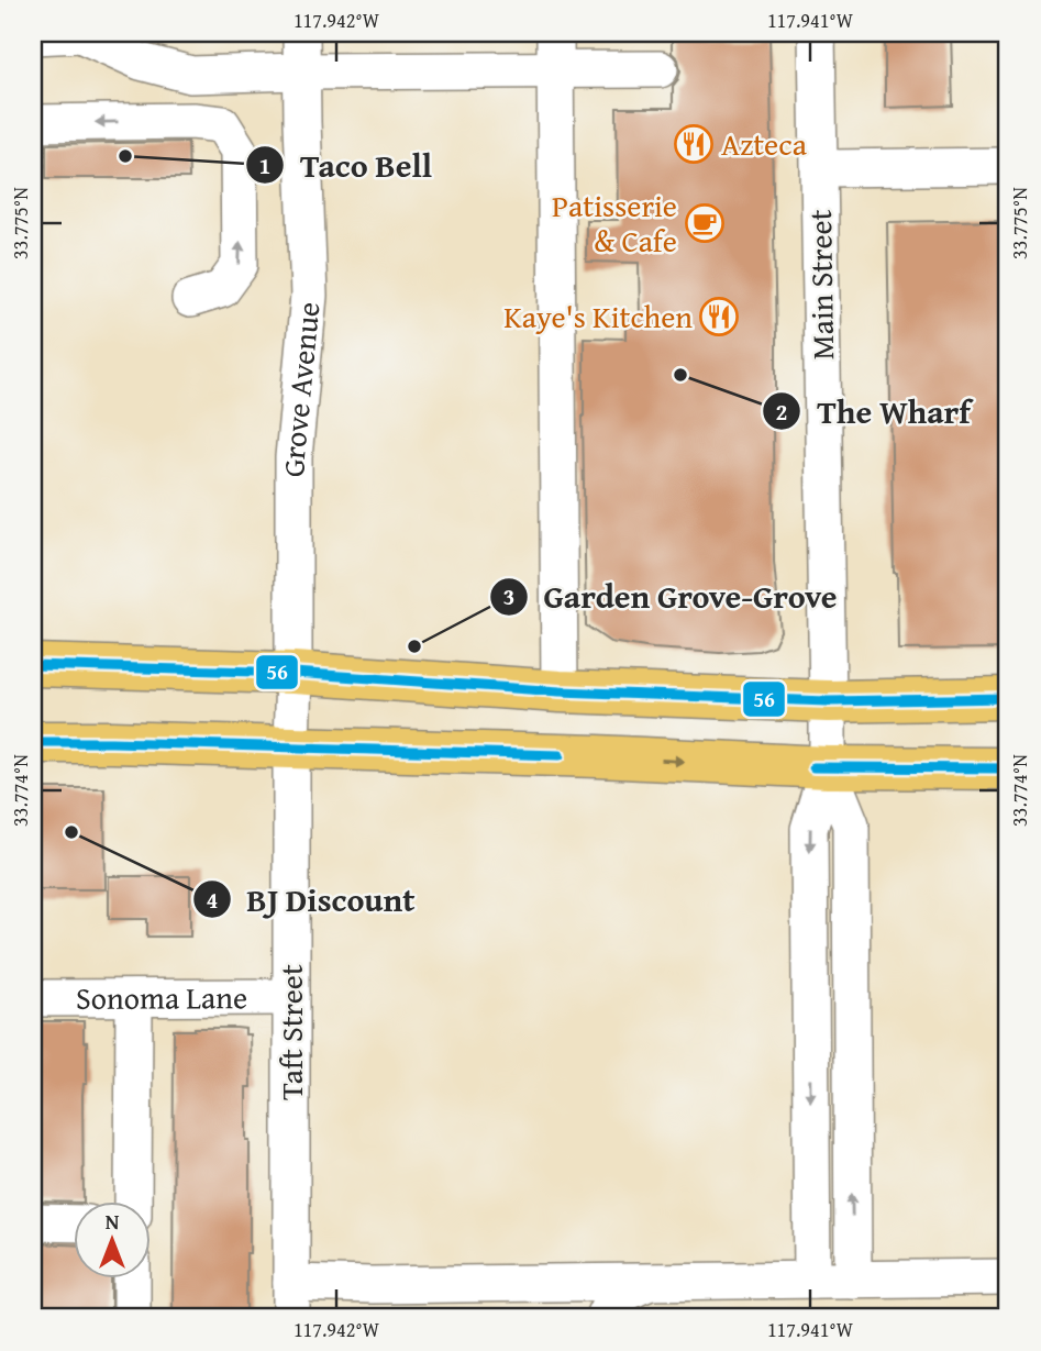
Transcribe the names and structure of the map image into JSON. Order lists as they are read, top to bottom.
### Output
{
  "streets": {
    "street": [
      "Main Street",
      "Grove Avenue",
      "Sonoma Lane",
      "Taft Street"
    ]
  },
  "crossings": [
    ["Grove Avenue", "Taft Street"],
    ["Sonoma Lane", "Taft Street"]
  ],
  "places": {
    "restaurant": ["Azteca", "Kaye's Kitchen"],
    "other": [
      "Taco Bell",
      "The Wharf",
      "Garden Grove-Grove",
      "BJ Discount"
    ],
    "cafe": ["Patisserie & Cafe"]
  },
  "lines": ["transit line 56"],
  "north": "top",
  "coordinates": [
    "117.942°W",
    "117.941°W",
    "33.775°N",
    "33.774°N"
  ]
}
